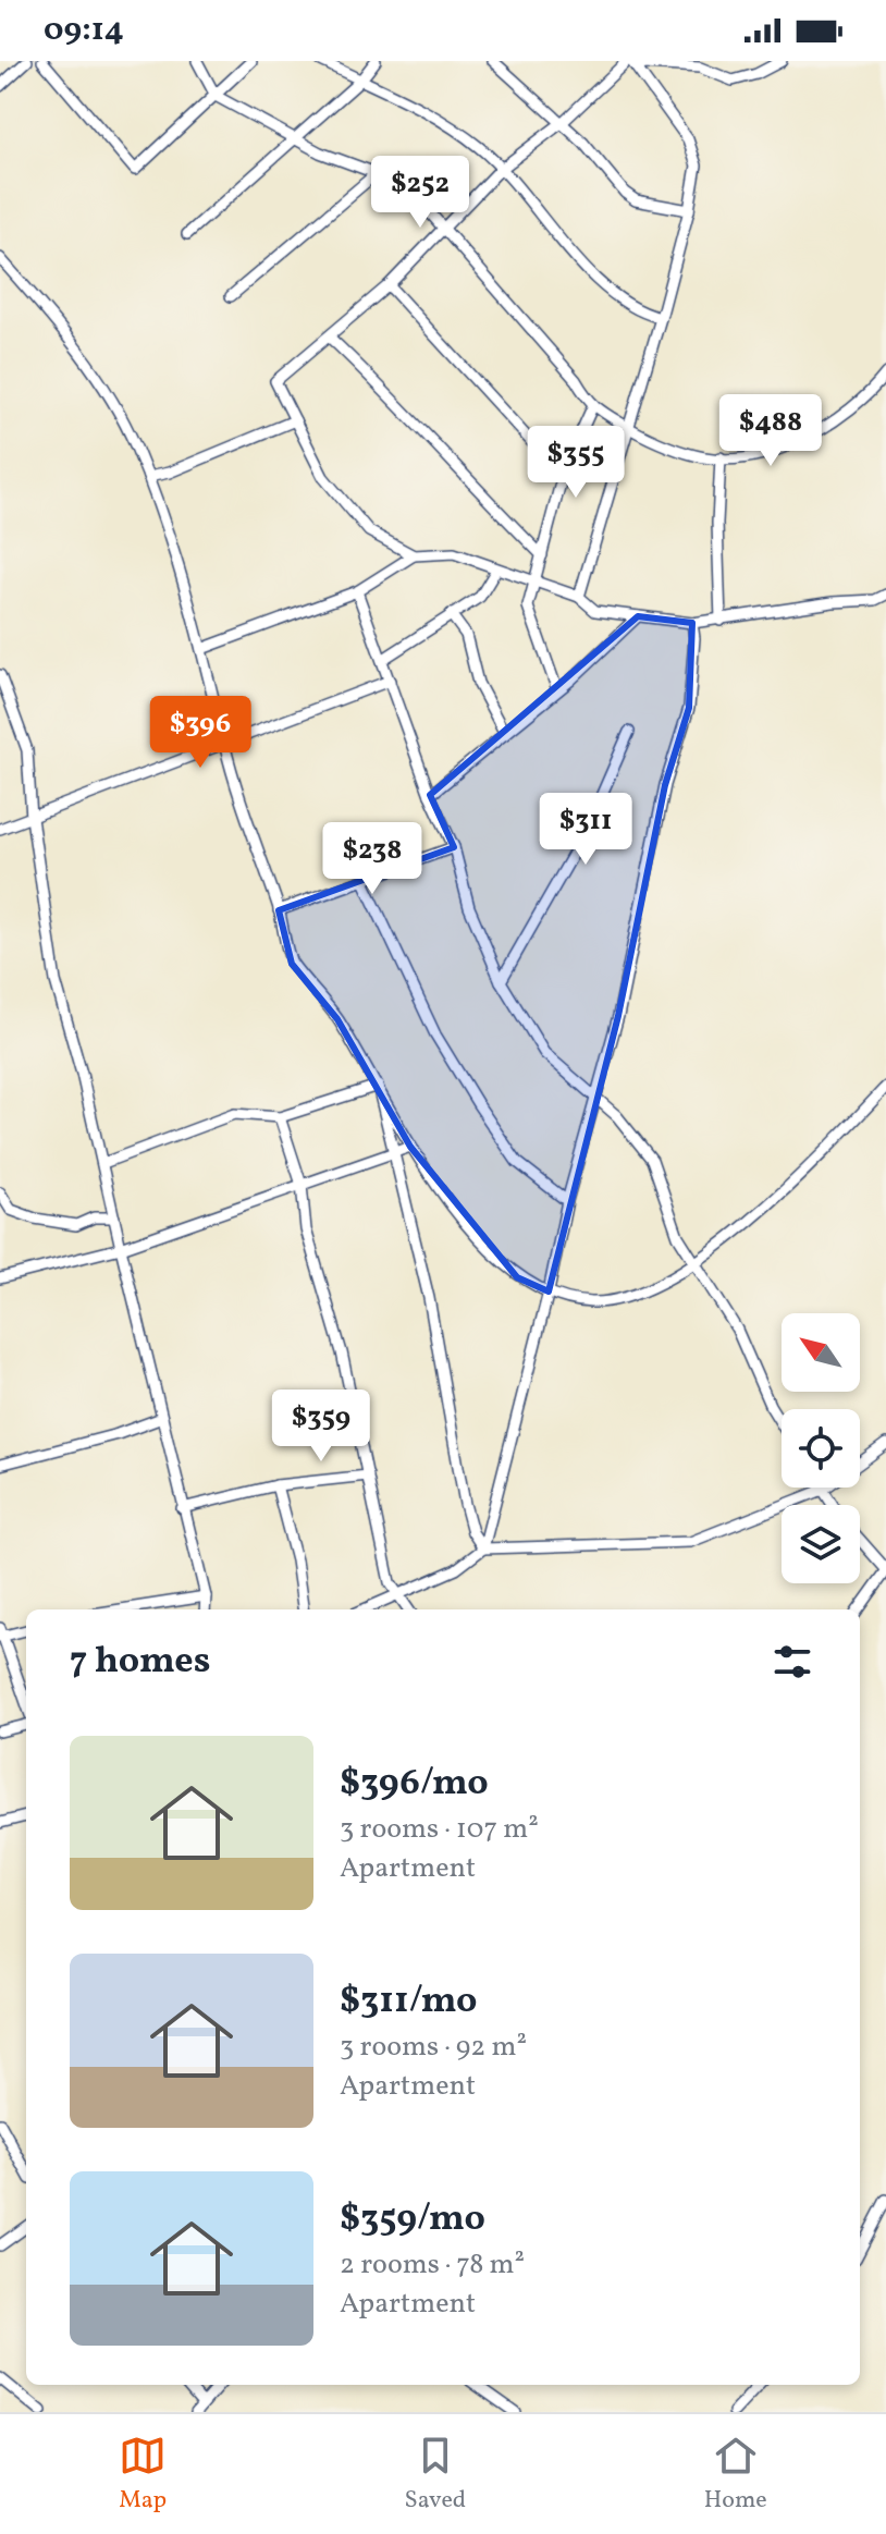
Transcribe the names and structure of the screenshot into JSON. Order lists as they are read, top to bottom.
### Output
{
  "north": "top left",
  "page": {
    "status": "09:14",
    "price": [
      "$252",
      "$488",
      "$355",
      "$396",
      "$311",
      "$238",
      "$359"
    ],
    "heading": "7 homes",
    "list": [
      {
        "name": "$396/mo",
        "note": "3 rooms · 107 m² · Apartment"
      },
      {
        "name": "$311/mo",
        "note": "3 rooms · 92 m² · Apartment"
      },
      {
        "name": "$359/mo",
        "note": "2 rooms · 78 m² · Apartment"
      }
    ],
    "tabs": ["Map", "Saved", "Home"]
  }
}
